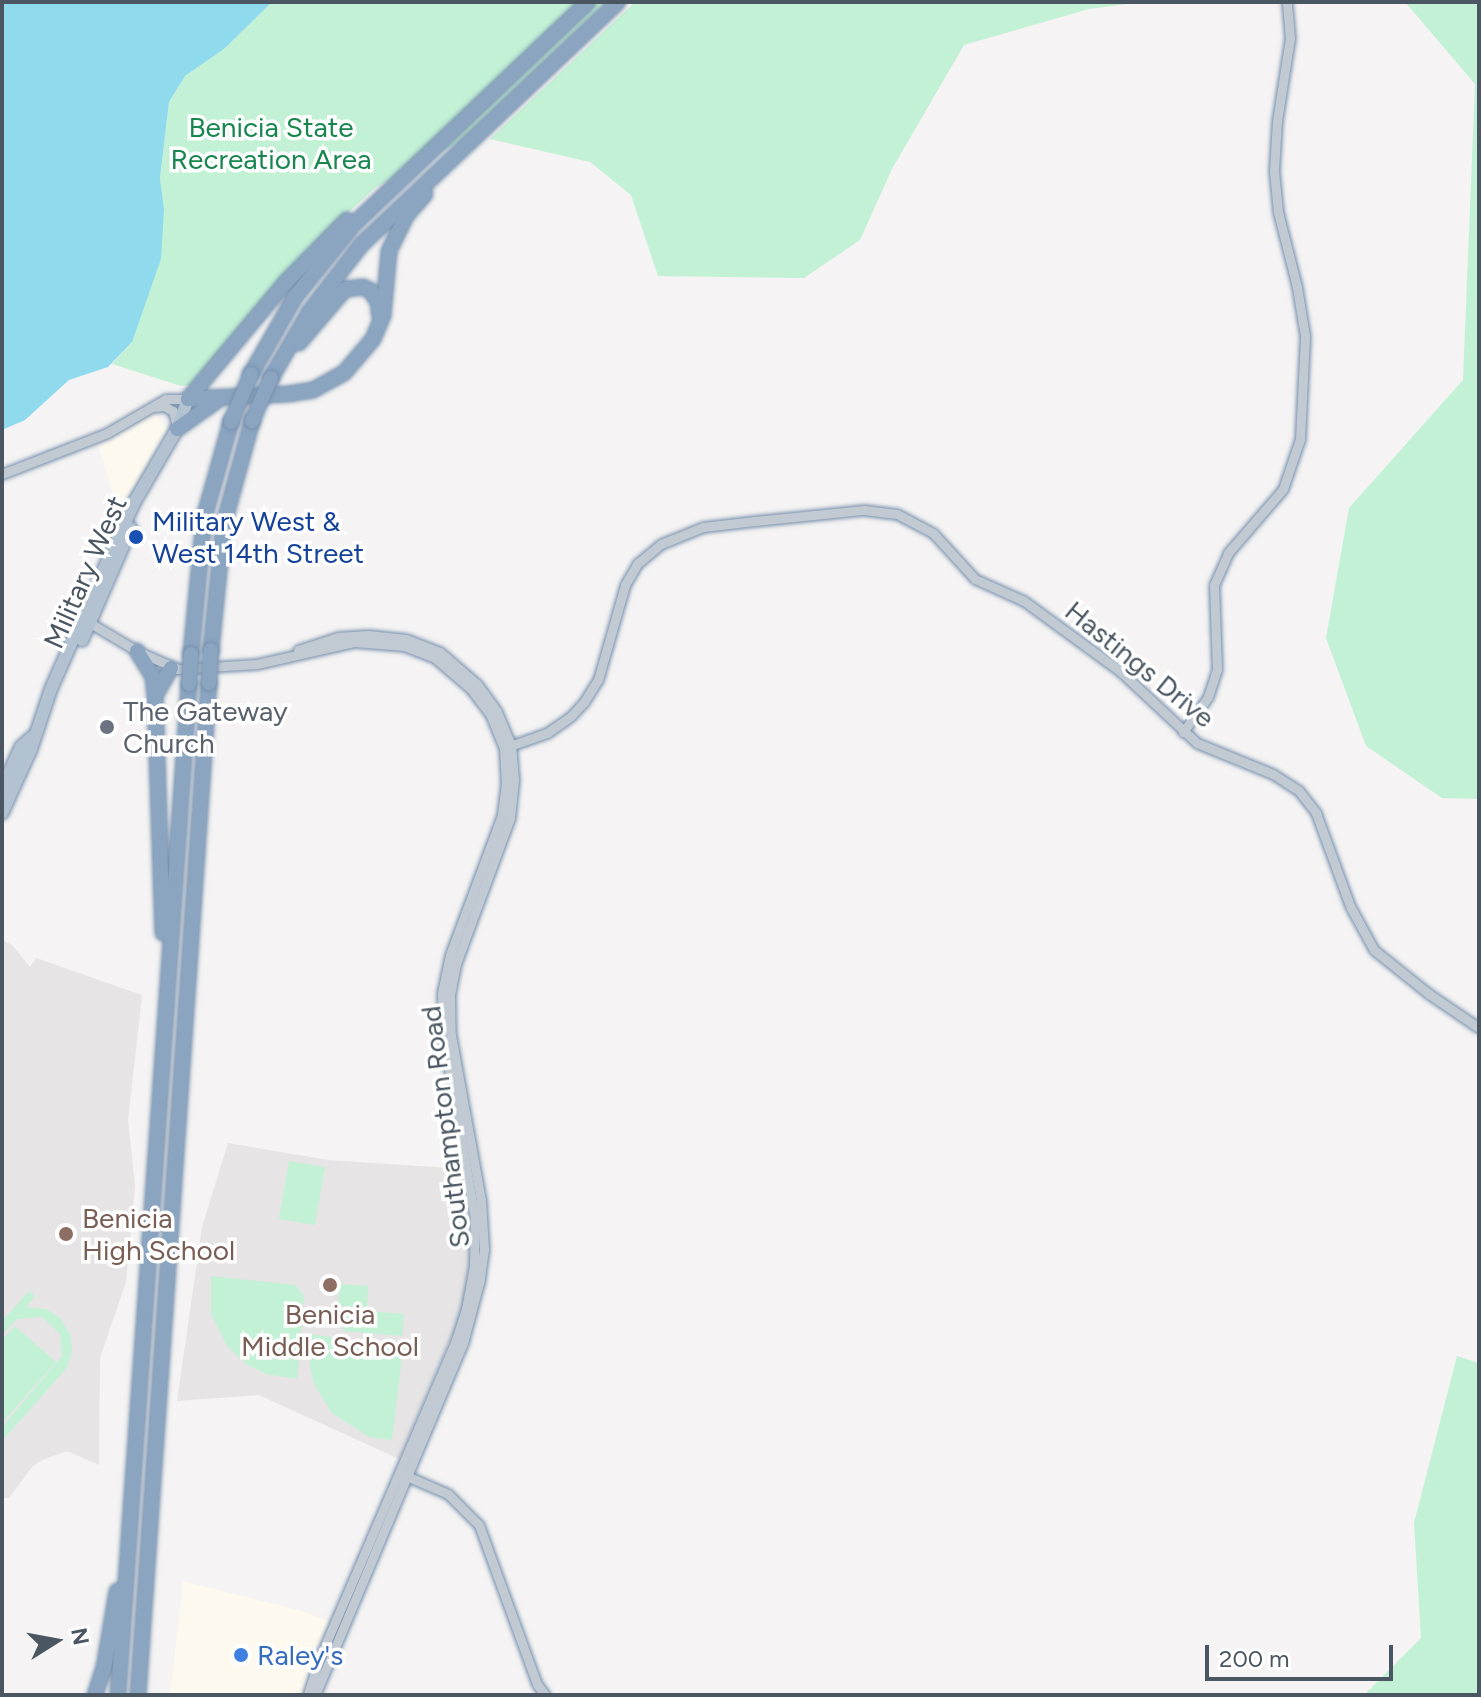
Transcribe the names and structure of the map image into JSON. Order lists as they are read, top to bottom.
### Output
{
  "streets": {
    "main road": ["Military West"],
    "street": ["Hastings Drive", "Southampton Road"]
  },
  "crossings": [
    ["Military West", "Southampton Road"],
    ["Hastings Drive", "Southampton Road"]
  ],
  "parks": ["Benicia State Recreation Area"],
  "places": [
    "Military West & West 14th Street",
    "The Gateway Church",
    "Benicia High School",
    "Benicia Middle School",
    "Raley's"
  ],
  "scale_bar": "200 m",
  "north": "right"
}
